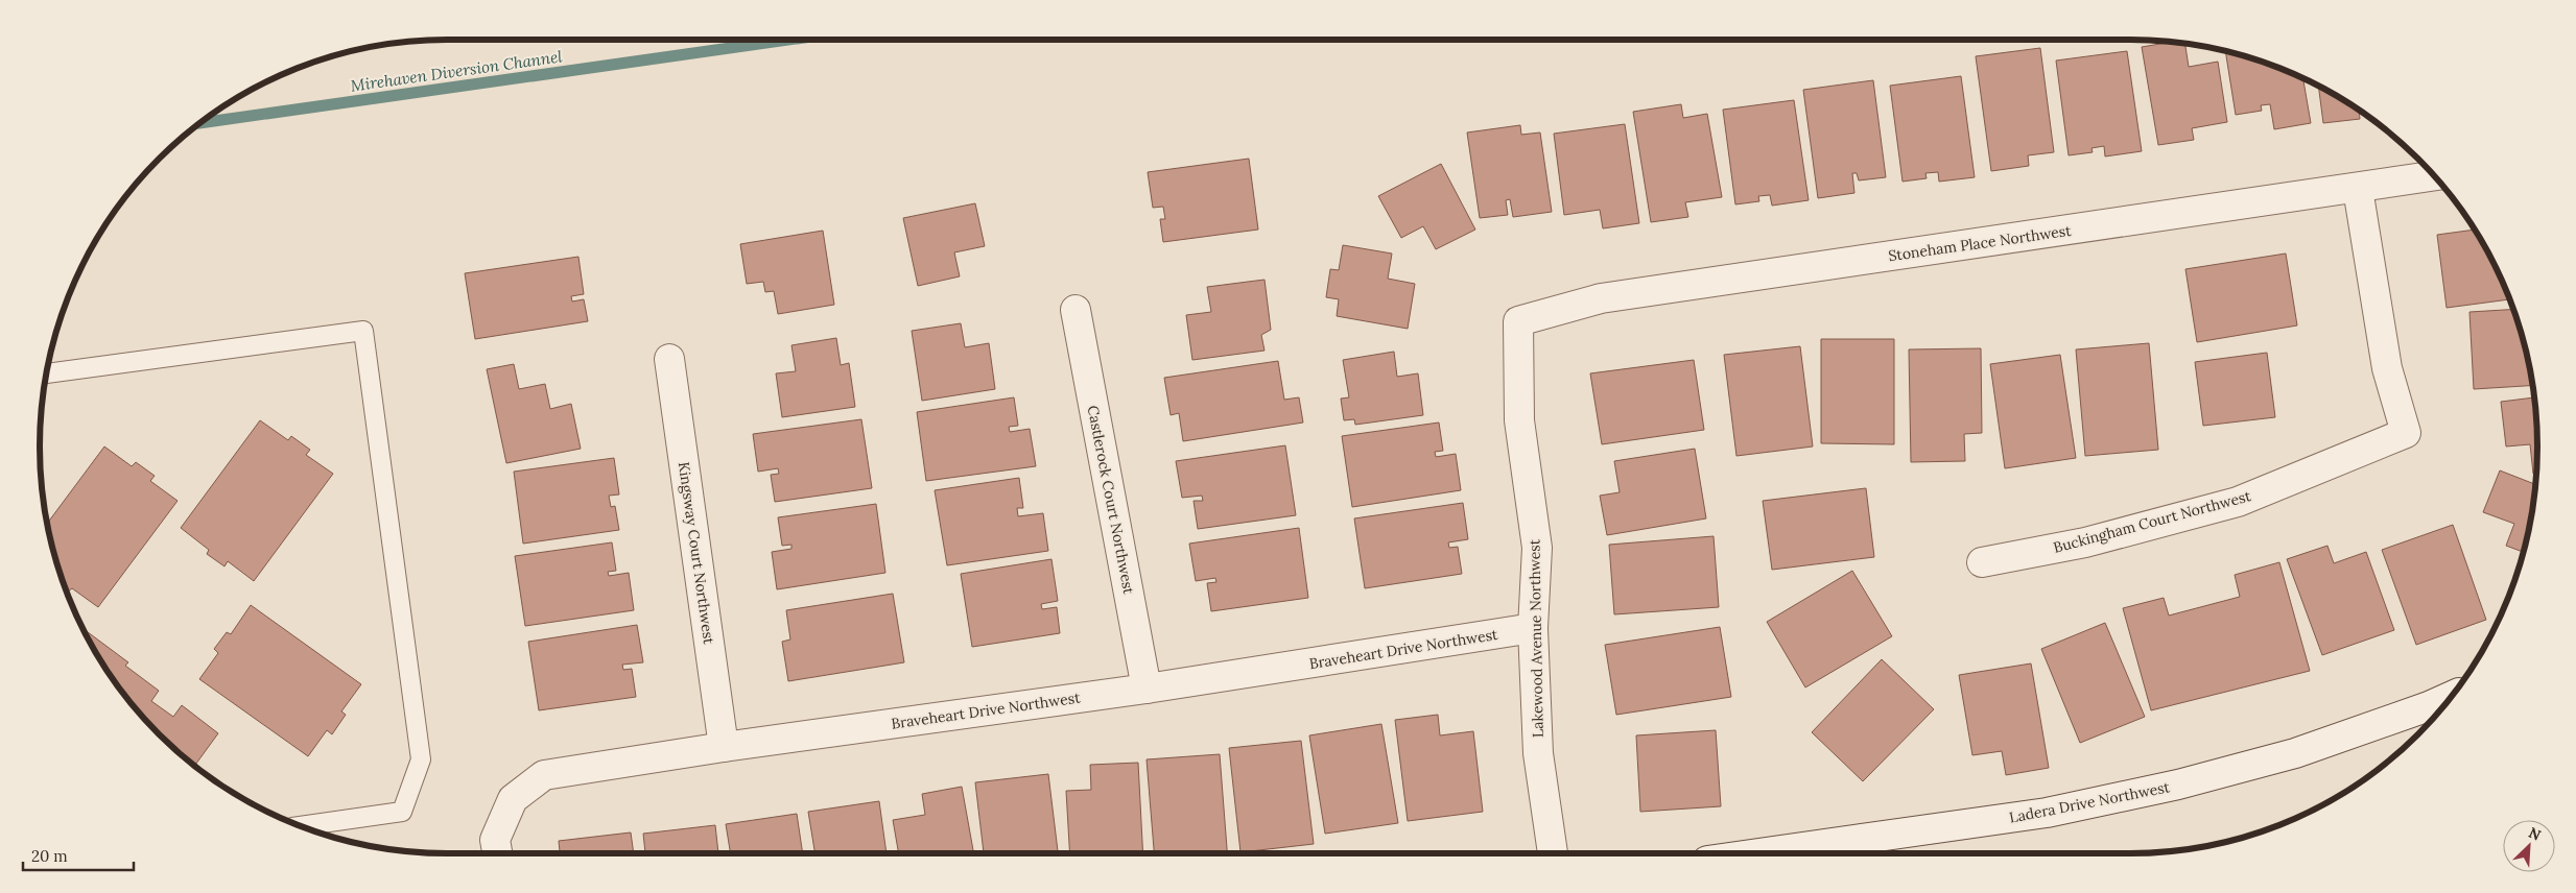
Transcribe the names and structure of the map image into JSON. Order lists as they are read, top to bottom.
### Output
{
  "streets": {
    "street": [
      "Stoneham Place Northwest",
      "Castlerock Court Northwest",
      "Buckingham Court Northwest",
      "Kingsway Court Northwest",
      "Lakewood Avenue Northwest",
      "Braveheart Drive Northwest",
      "Ladera Drive Northwest"
    ]
  },
  "crossings": [
    ["Stoneham Place Northwest", "Buckingham Court Northwest"],
    ["Stoneham Place Northwest", "Lakewood Avenue Northwest"],
    ["Castlerock Court Northwest", "Braveheart Drive Northwest"],
    ["Kingsway Court Northwest", "Braveheart Drive Northwest"],
    ["Lakewood Avenue Northwest", "Braveheart Drive Northwest"]
  ],
  "water": ["Mirehaven Diversion Channel"],
  "scale_bar": "20 m",
  "north": "top right"
}
